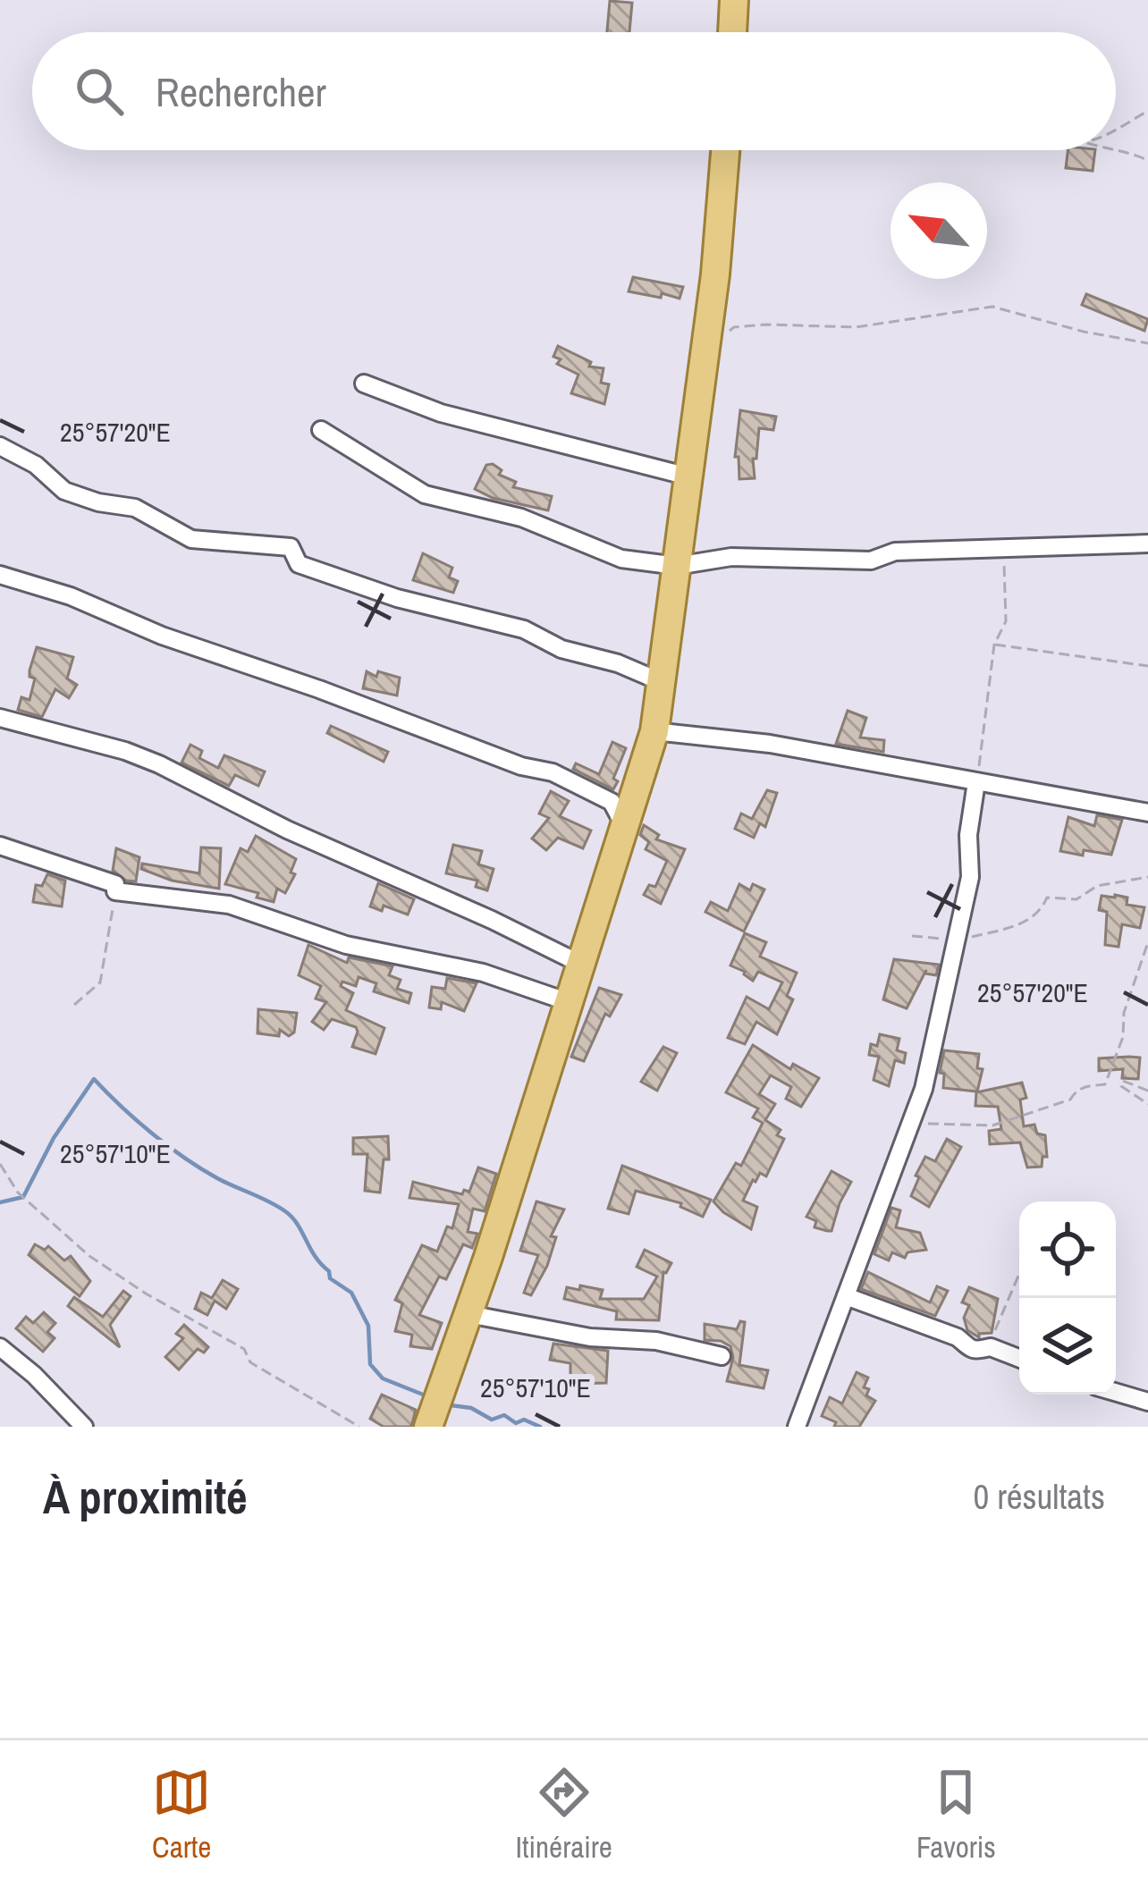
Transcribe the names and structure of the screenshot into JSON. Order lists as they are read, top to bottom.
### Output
{
  "north": "top left",
  "page": {
    "search": "Rechercher",
    "heading": ["À proximité", "0 résultats"],
    "nav": ["Carte", "Itinéraire", "Favoris"]
  },
  "coordinates": ["25°57'20\"E", "25°57'10\"E"]
}
